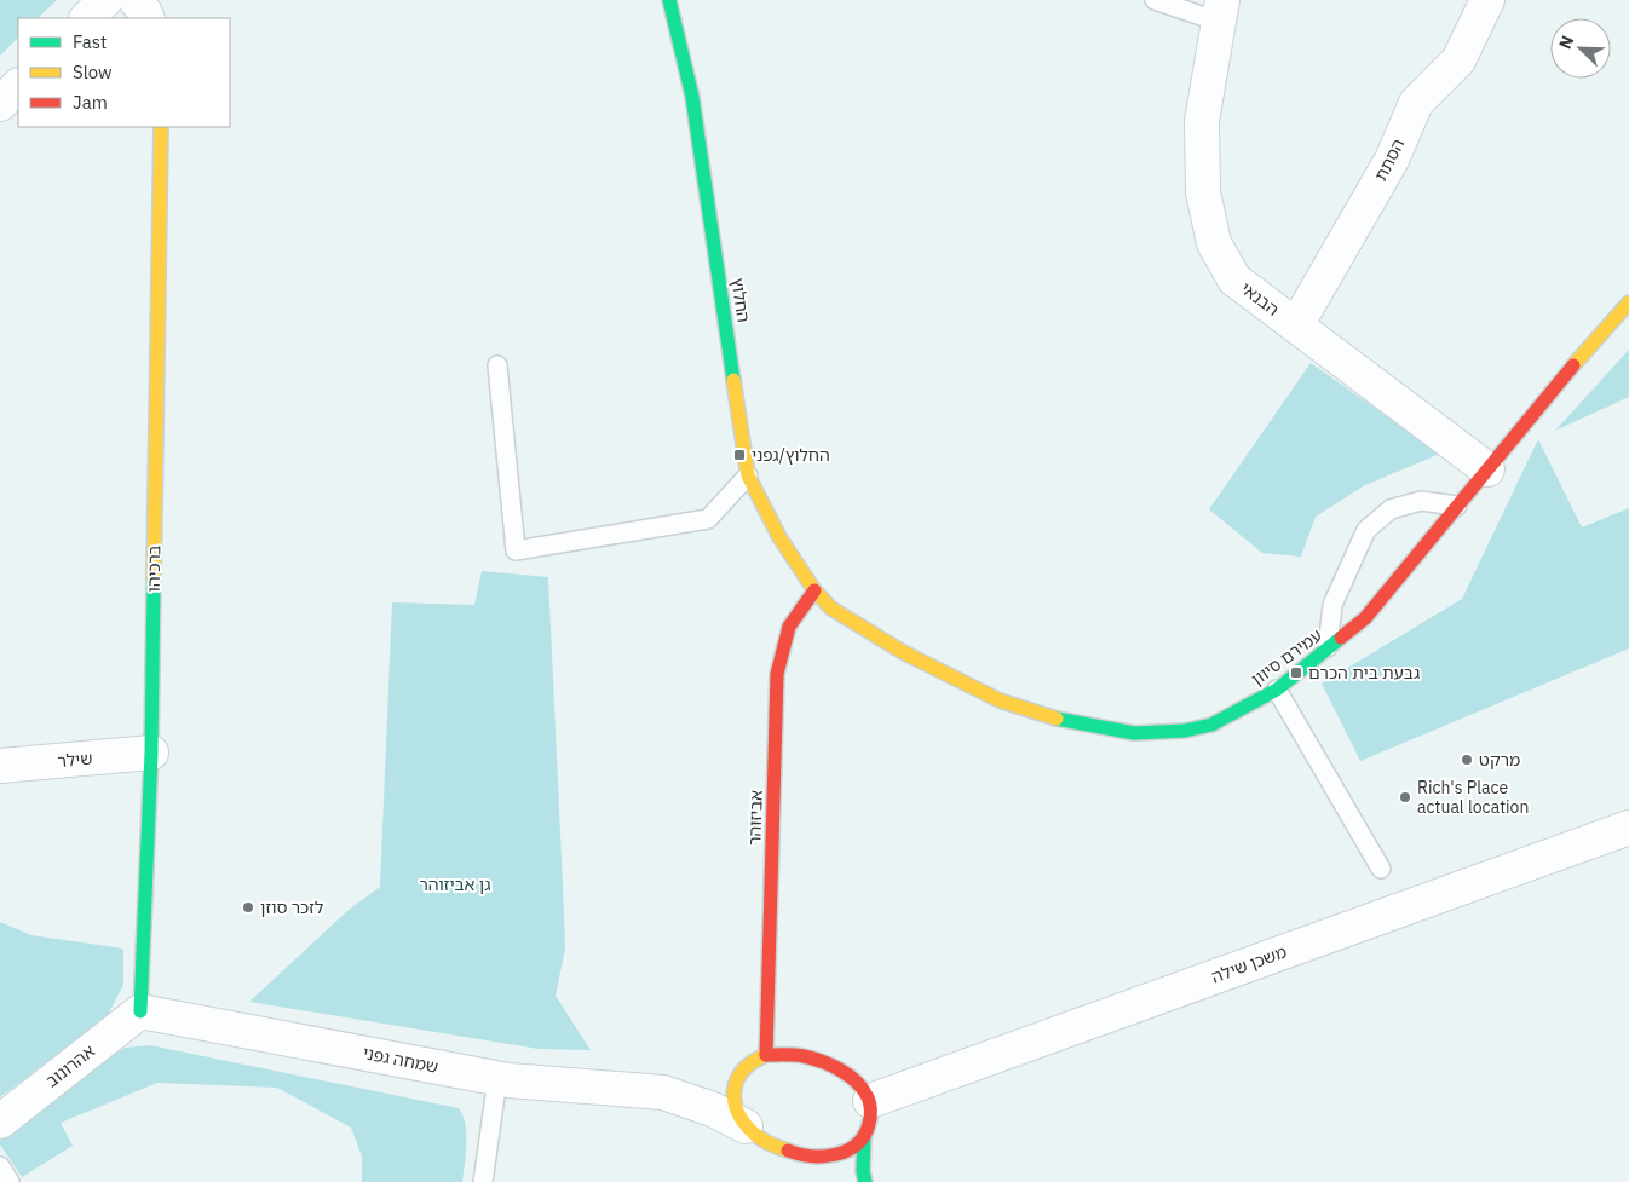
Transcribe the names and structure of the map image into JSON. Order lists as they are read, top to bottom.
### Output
{
  "streets": {
    "street": [
      "הסתת",
      "הבנאי",
      "החלוץ",
      "ברכיהו",
      "עמירם סיוון",
      "שילר",
      "אביזוהר",
      "משכן שילה",
      "שמחה גפני",
      "אהרונוב"
    ]
  },
  "crossings": [
    ["הסתת", "הבנאי"],
    ["הבנאי", "עמירם סיוון"],
    ["החלוץ", "עמירם סיוון"],
    ["החלוץ", "אביזוהר"],
    ["ברכיהו", "שילר"],
    ["ברכיהו", "שמחה גפני"],
    ["ברכיהו", "אהרונוב"],
    ["עמירם סיוון", "אביזוהר"],
    ["אביזוהר", "משכן שילה"],
    ["אביזוהר", "שמחה גפני"],
    ["משכן שילה", "שמחה גפני"],
    ["שמחה גפני", "אהרונוב"]
  ],
  "parks": ["גן אביזוהר"],
  "places": {
    "transit": ["החלוץ/גפני", "גבעת בית הכרם"],
    "other": ["מרקט", "Rich's Place actual location", "לזכר סוזן"]
  },
  "legend": ["Fast", "Slow", "Jam"],
  "north": "top left"
}
